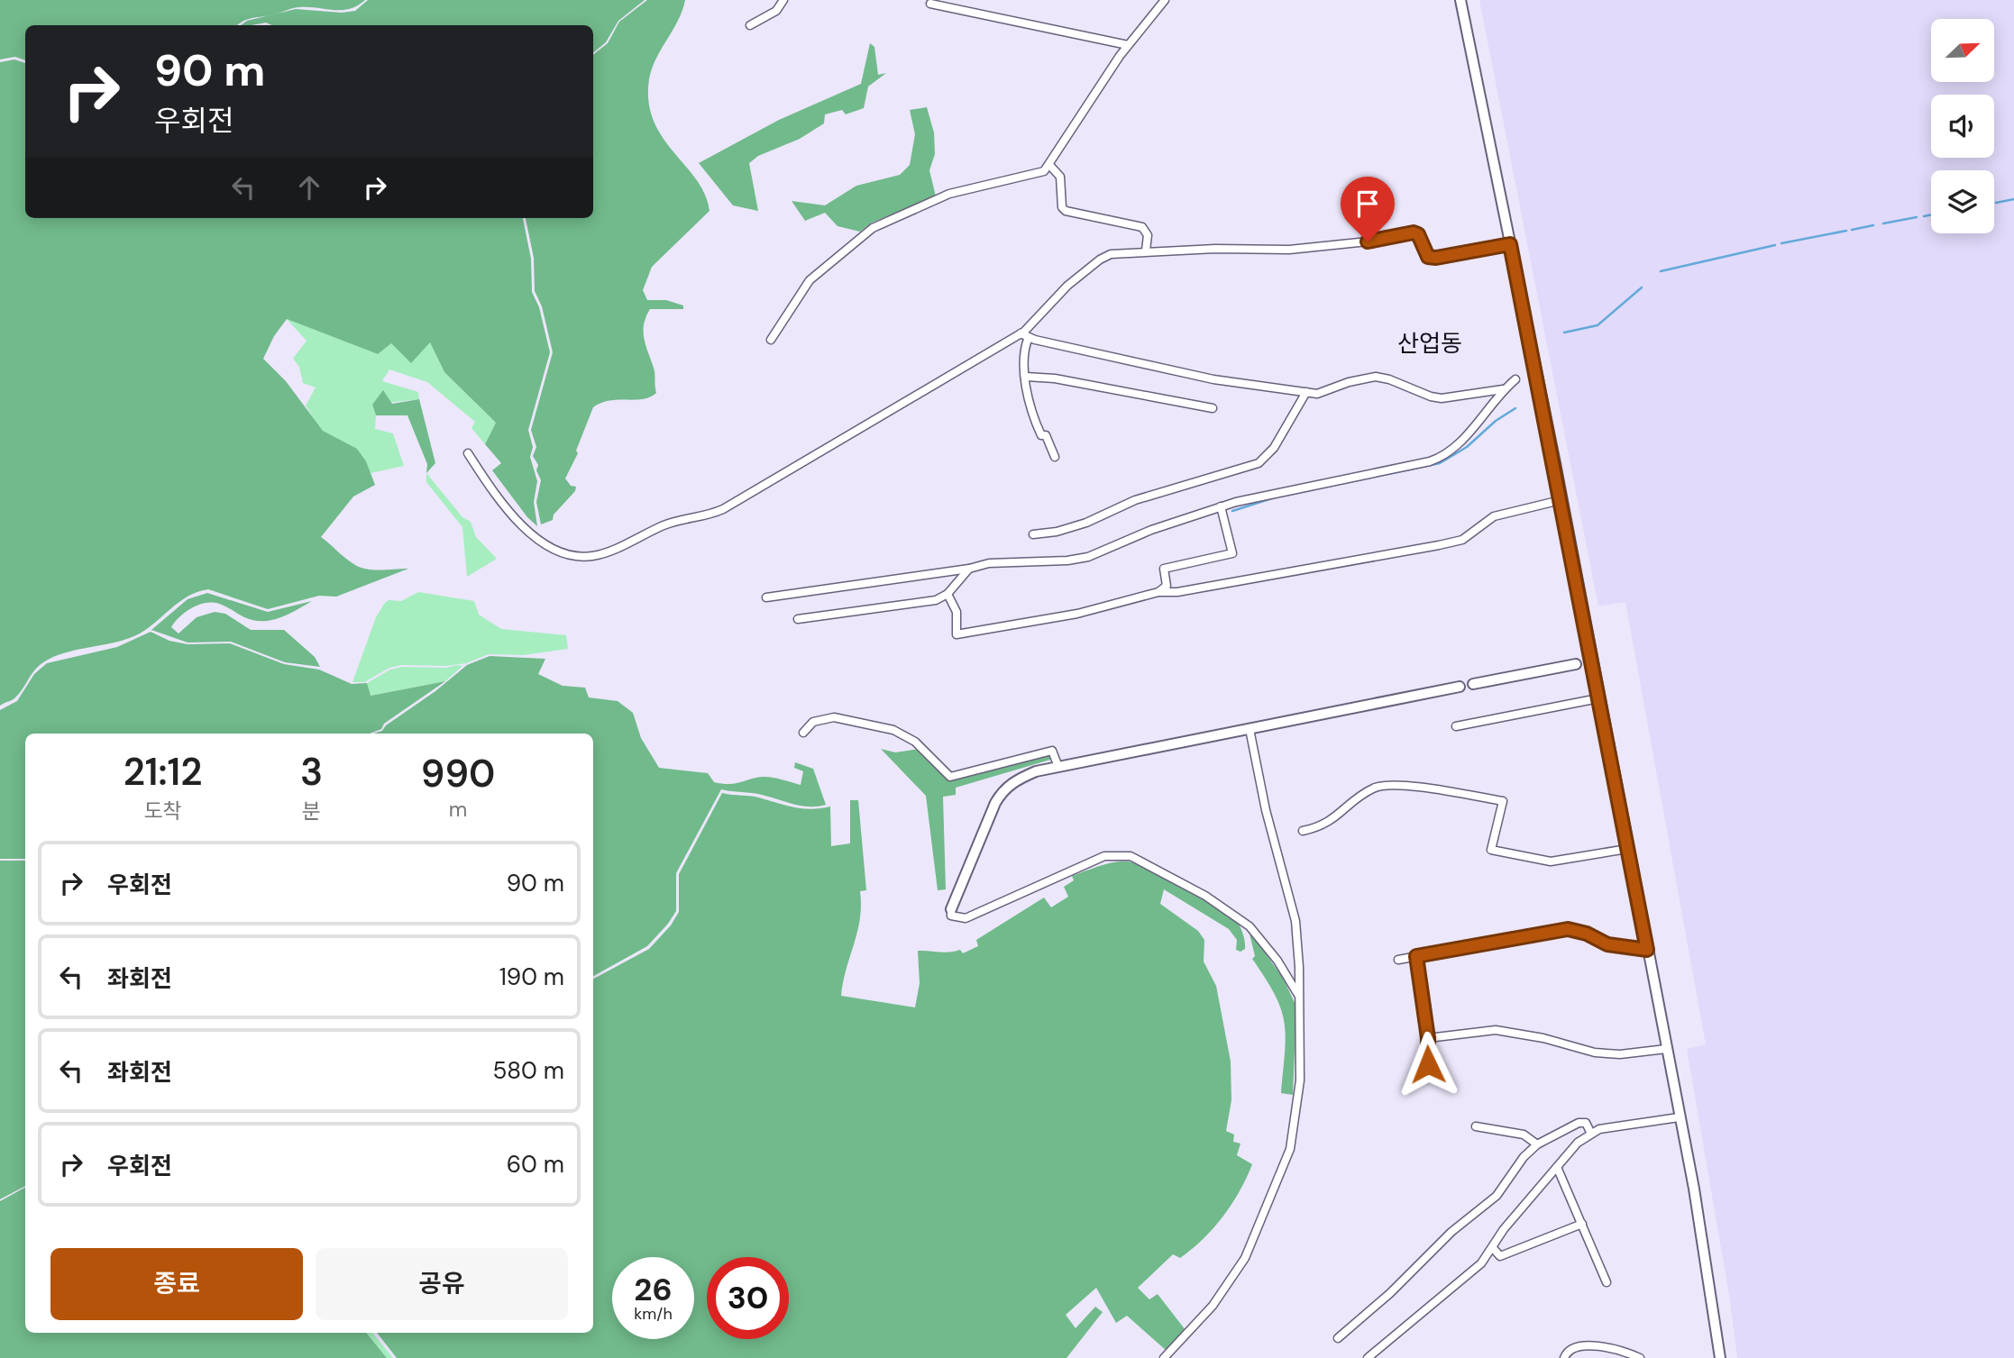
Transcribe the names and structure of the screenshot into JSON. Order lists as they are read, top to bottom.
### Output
{
  "districts": ["산업동"],
  "north": "top right",
  "page": {
    "turn": ["90 m", "우회전"],
    "eta": [
      "21:12",
      "도착",
      "3",
      "분",
      "990",
      "m"
    ],
    "list": [
      {
        "name": "우회전",
        "value": "90 m"
      },
      {
        "name": "좌회전",
        "value": "190 m"
      },
      {
        "name": "좌회전",
        "value": "580 m"
      },
      {
        "name": "우회전",
        "value": "60 m"
      }
    ],
    "buttons": ["종료", "공유"],
    "speed": "26 km/h",
    "limit": "30"
  }
}
